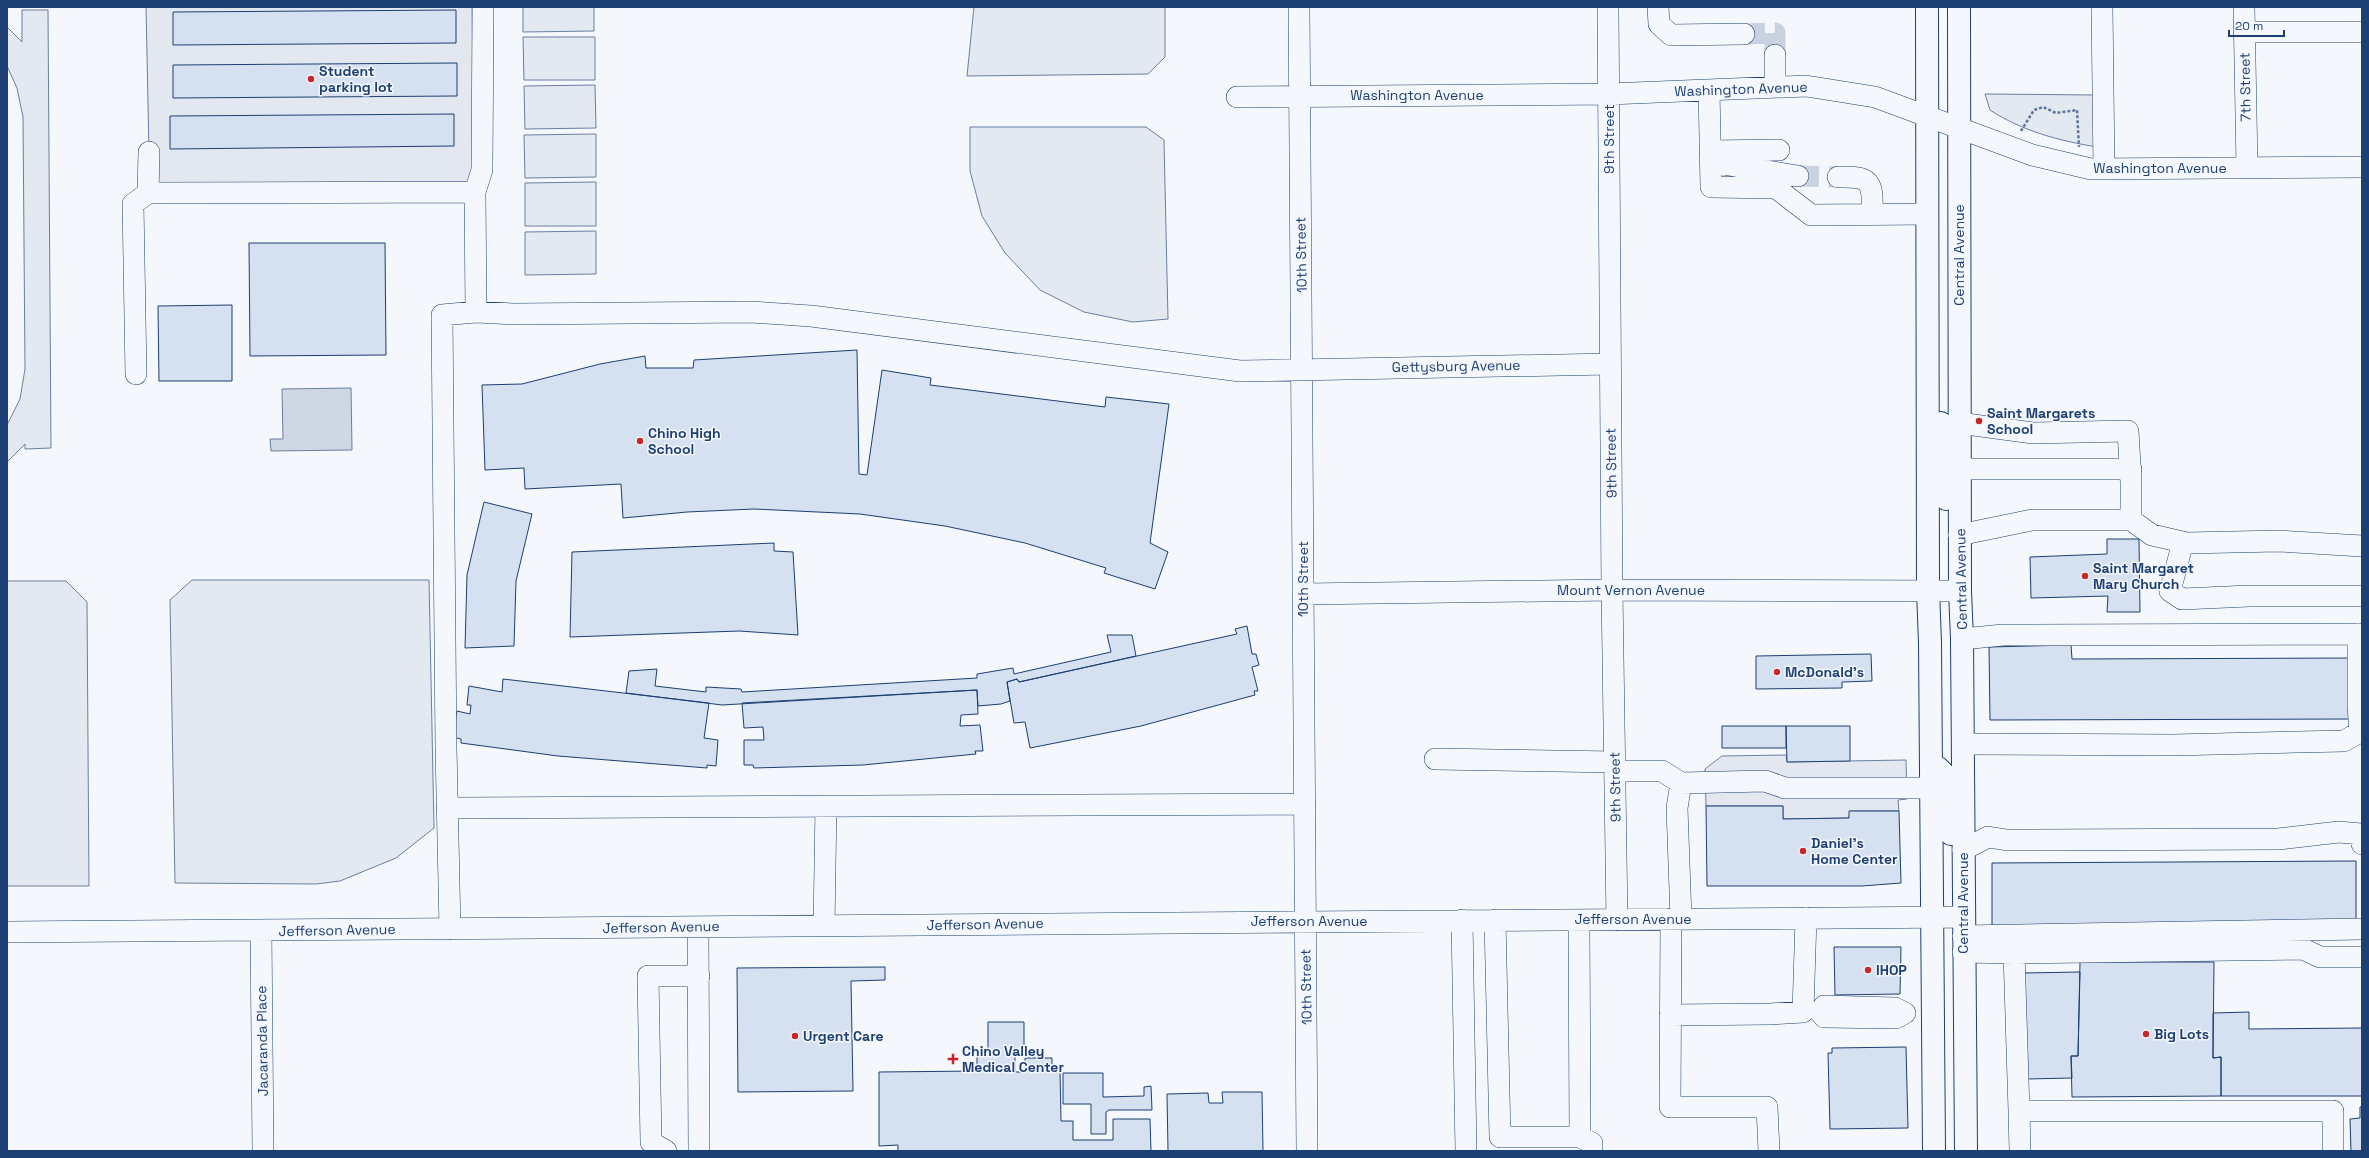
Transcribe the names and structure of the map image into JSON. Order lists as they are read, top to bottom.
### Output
{
  "streets": {
    "main road": ["Central Avenue"],
    "street": [
      "7th Street",
      "Washington Avenue",
      "9th Street",
      "10th Street",
      "Gettysburg Avenue",
      "Mount Vernon Avenue",
      "Jefferson Avenue",
      "Jacaranda Place"
    ]
  },
  "crossings": [
    ["7th Street", "Washington Avenue"],
    ["Washington Avenue", "9th Street"],
    ["Washington Avenue", "10th Street"],
    ["Washington Avenue", "Central Avenue"],
    ["9th Street", "Gettysburg Avenue"],
    ["9th Street", "Mount Vernon Avenue"],
    ["9th Street", "Jefferson Avenue"],
    ["10th Street", "Gettysburg Avenue"],
    ["10th Street", "Mount Vernon Avenue"],
    ["10th Street", "Jefferson Avenue"],
    ["Central Avenue", "Mount Vernon Avenue"],
    ["Central Avenue", "Jefferson Avenue"],
    ["Jefferson Avenue", "Jacaranda Place"]
  ],
  "places": {
    "other": [
      "Student parking lot",
      "Saint Margarets School",
      "Chino High School",
      "Saint Margaret Mary Church",
      "McDonald's",
      "Daniel’s Home Center",
      "IHOP",
      "Big Lots",
      "Urgent Care"
    ],
    "health": ["Chino Valley Medical Center"]
  },
  "scale_bar": "20 m"
}
